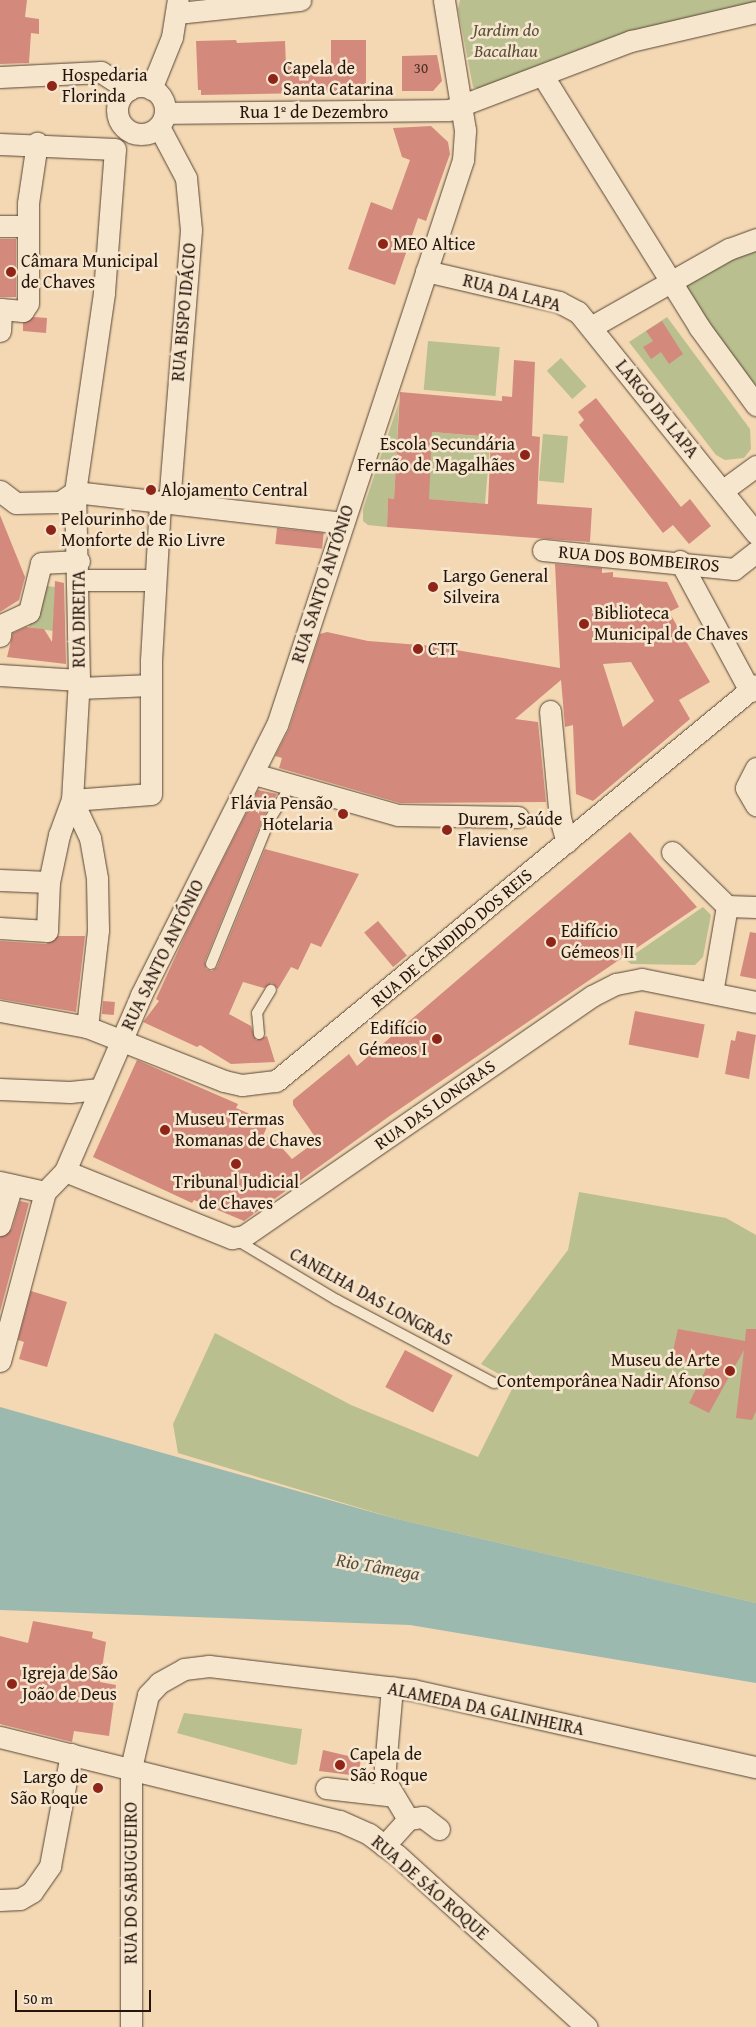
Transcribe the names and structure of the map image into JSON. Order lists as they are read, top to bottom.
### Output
{
  "streets": {
    "street": [
      "Rua 1º de Dezembro",
      "RUA DA LAPA",
      "RUA BISPO IDÁCIO",
      "LARGO DA LAPA",
      "RUA DOS BOMBEIROS",
      "RUA SANTO ANTÓNIO",
      "RUA DIREITA",
      "RUA DE CÂNDIDO DOS REIS",
      "RUA DAS LONGRAS",
      "ALAMEDA DA GALINHEIRA",
      "RUA DO SABUGUEIRO",
      "RUA DE SÃO ROQUE"
    ],
    "lane": ["CANELHA DAS LONGRAS"]
  },
  "crossings": [
    ["Rua 1º de Dezembro", "RUA BISPO IDÁCIO"],
    ["Rua 1º de Dezembro", "RUA SANTO ANTÓNIO"],
    ["RUA DA LAPA", "LARGO DA LAPA"],
    ["RUA DA LAPA", "RUA SANTO ANTÓNIO"],
    ["RUA BISPO IDÁCIO", "RUA DIREITA"],
    ["RUA SANTO ANTÓNIO", "RUA DE CÂNDIDO DOS REIS"],
    ["RUA DAS LONGRAS", "CANELHA DAS LONGRAS"],
    ["ALAMEDA DA GALINHEIRA", "RUA DO SABUGUEIRO"],
    ["ALAMEDA DA GALINHEIRA", "RUA DE SÃO ROQUE"],
    ["RUA DO SABUGUEIRO", "RUA DE SÃO ROQUE"]
  ],
  "water": ["Rio Tâmega"],
  "parks": ["Jardim do Bacalhau"],
  "places": [
    "Capela de Santa Catarina",
    "Hospedaria Florinda",
    "MEO Altice",
    "Câmara Municipal de Chaves",
    "Escola Secundária Fernão de Magalhães",
    "Alojamento Central",
    "Pelourinho de Monforte de Rio Livre",
    "Largo General Silveira",
    "Biblioteca Municipal de Chaves",
    "CTT",
    "Flávia Pensão Hotelaria",
    "Durem, Saúde Flaviense",
    "Edifício Gémeos II",
    "Edifício Gémeos I",
    "Museu Termas Romanas de Chaves",
    "Tribunal Judicial de Chaves",
    "Museu de Arte Contemporânea Nadir Afonso",
    "Igreja de São João de Deus",
    "Capela de São Roque",
    "Largo de São Roque"
  ],
  "house_numbers": ["30"],
  "scale_bar": "50 m"
}
